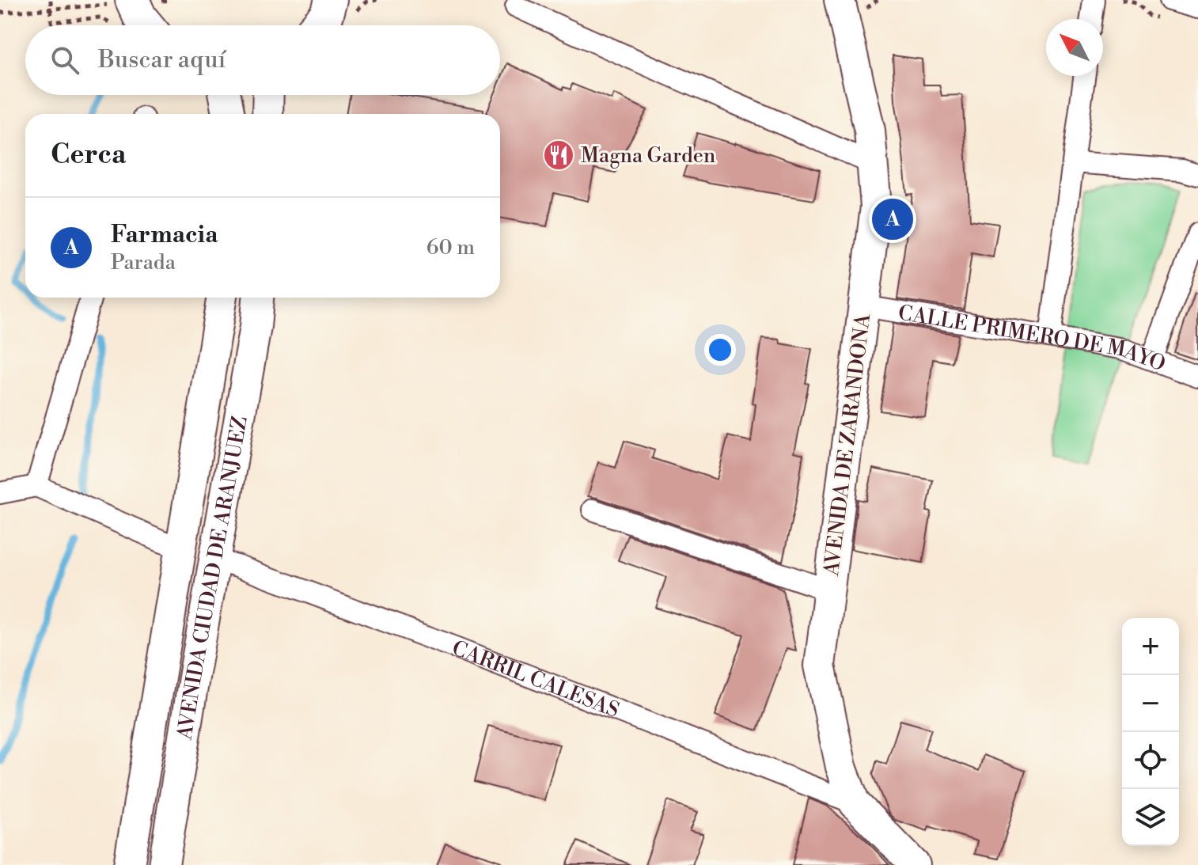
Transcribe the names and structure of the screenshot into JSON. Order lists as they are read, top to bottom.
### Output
{
  "streets": {
    "main road": ["AVENIDA DE ZARANDONA", "AVENIDA CIUDAD DE ARANJUEZ"],
    "street": ["CALLE PRIMERO DE MAYO", "CARRIL CALESAS"]
  },
  "crossings": [
    ["CALLE PRIMERO DE MAYO", "AVENIDA DE ZARANDONA"],
    ["AVENIDA DE ZARANDONA", "CARRIL CALESAS"],
    ["AVENIDA CIUDAD DE ARANJUEZ", "CARRIL CALESAS"]
  ],
  "places": {
    "restaurant": ["Magna Garden"]
  },
  "north": "top left",
  "page": {
    "search": "Buscar aquí",
    "heading": "Cerca",
    "pins": "A",
    "list": [
      {
        "mark": "A",
        "name": "Farmacia",
        "note": "Parada",
        "value": "60 m"
      }
    ],
    "map_buttons": ["+", "−"]
  }
}
